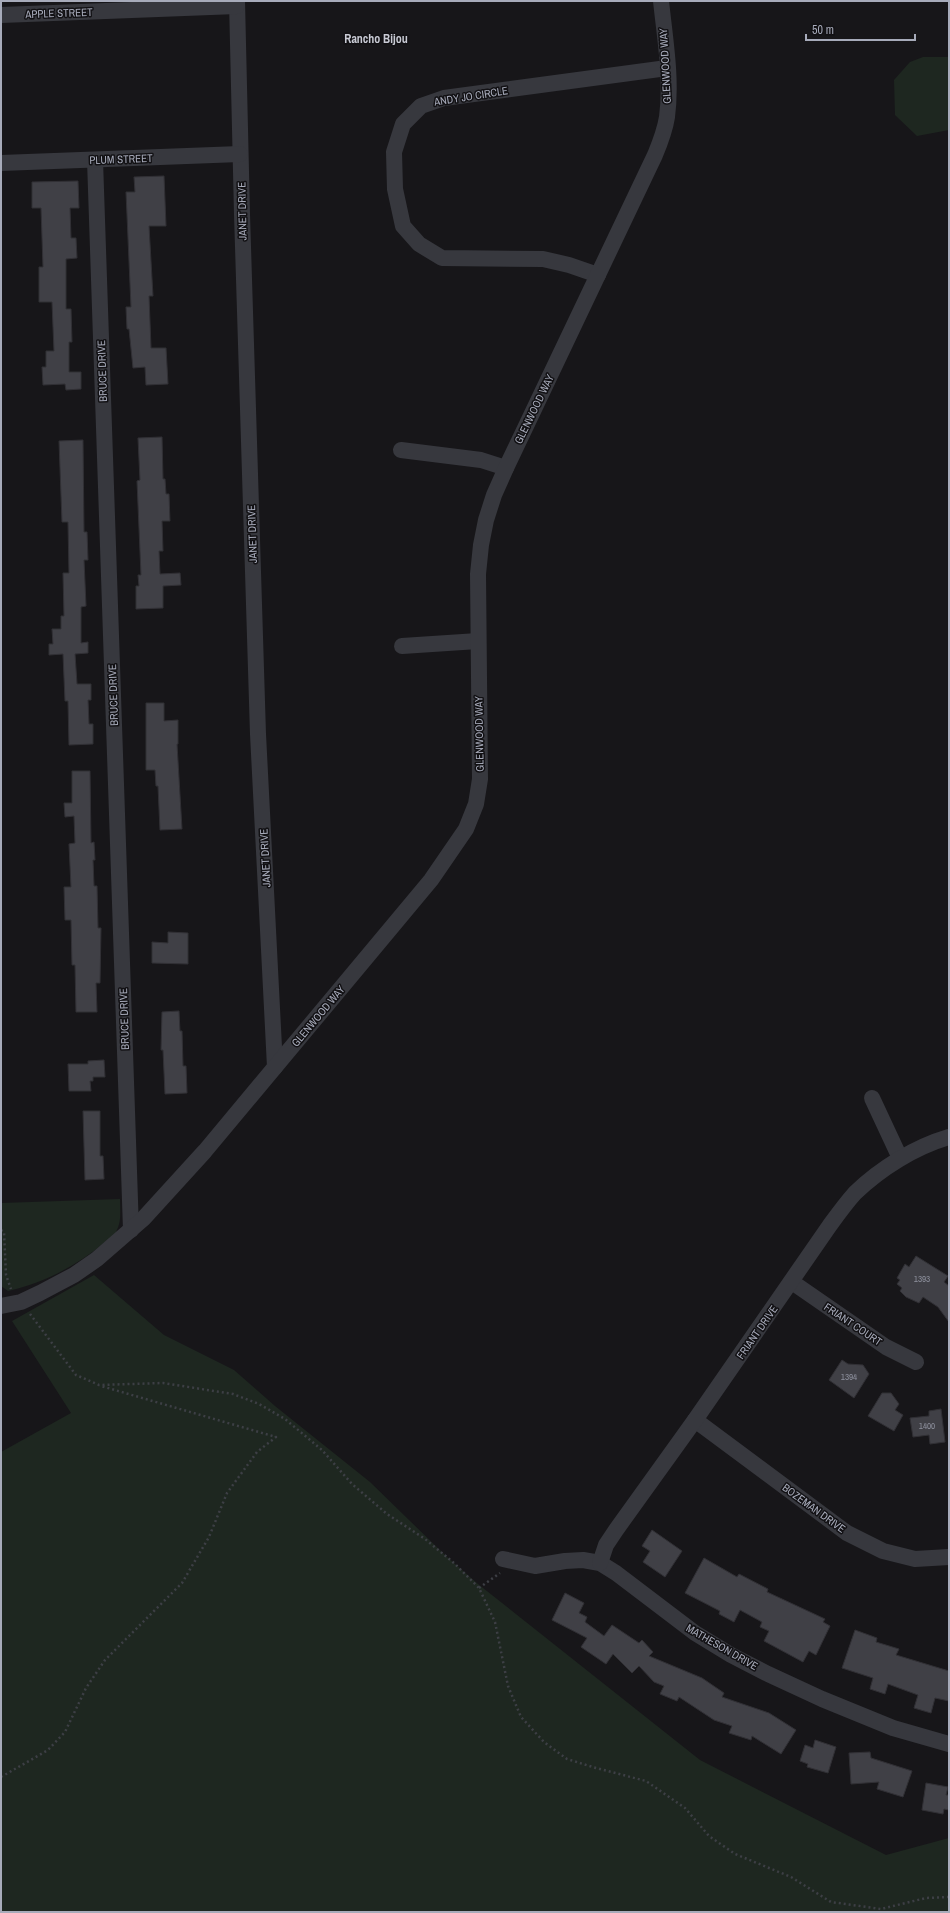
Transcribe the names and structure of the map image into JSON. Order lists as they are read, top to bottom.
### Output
{
  "streets": {
    "street": [
      "APPLE STREET",
      "GLENWOOD WAY",
      "ANDY JO CIRCLE",
      "PLUM STREET",
      "JANET DRIVE",
      "BRUCE DRIVE",
      "FRIANT COURT",
      "FRIANT DRIVE",
      "BOZEMAN DRIVE",
      "MATHESON DRIVE"
    ]
  },
  "crossings": [
    ["APPLE STREET", "JANET DRIVE"],
    ["GLENWOOD WAY", "ANDY JO CIRCLE"],
    ["GLENWOOD WAY", "JANET DRIVE"],
    ["GLENWOOD WAY", "BRUCE DRIVE"],
    ["PLUM STREET", "JANET DRIVE"],
    ["PLUM STREET", "BRUCE DRIVE"],
    ["FRIANT COURT", "FRIANT DRIVE"],
    ["FRIANT DRIVE", "BOZEMAN DRIVE"],
    ["FRIANT DRIVE", "MATHESON DRIVE"]
  ],
  "districts": ["Rancho Bijou"],
  "house_numbers": ["1393", "1394", "1400"],
  "scale_bar": "50 m"
}
